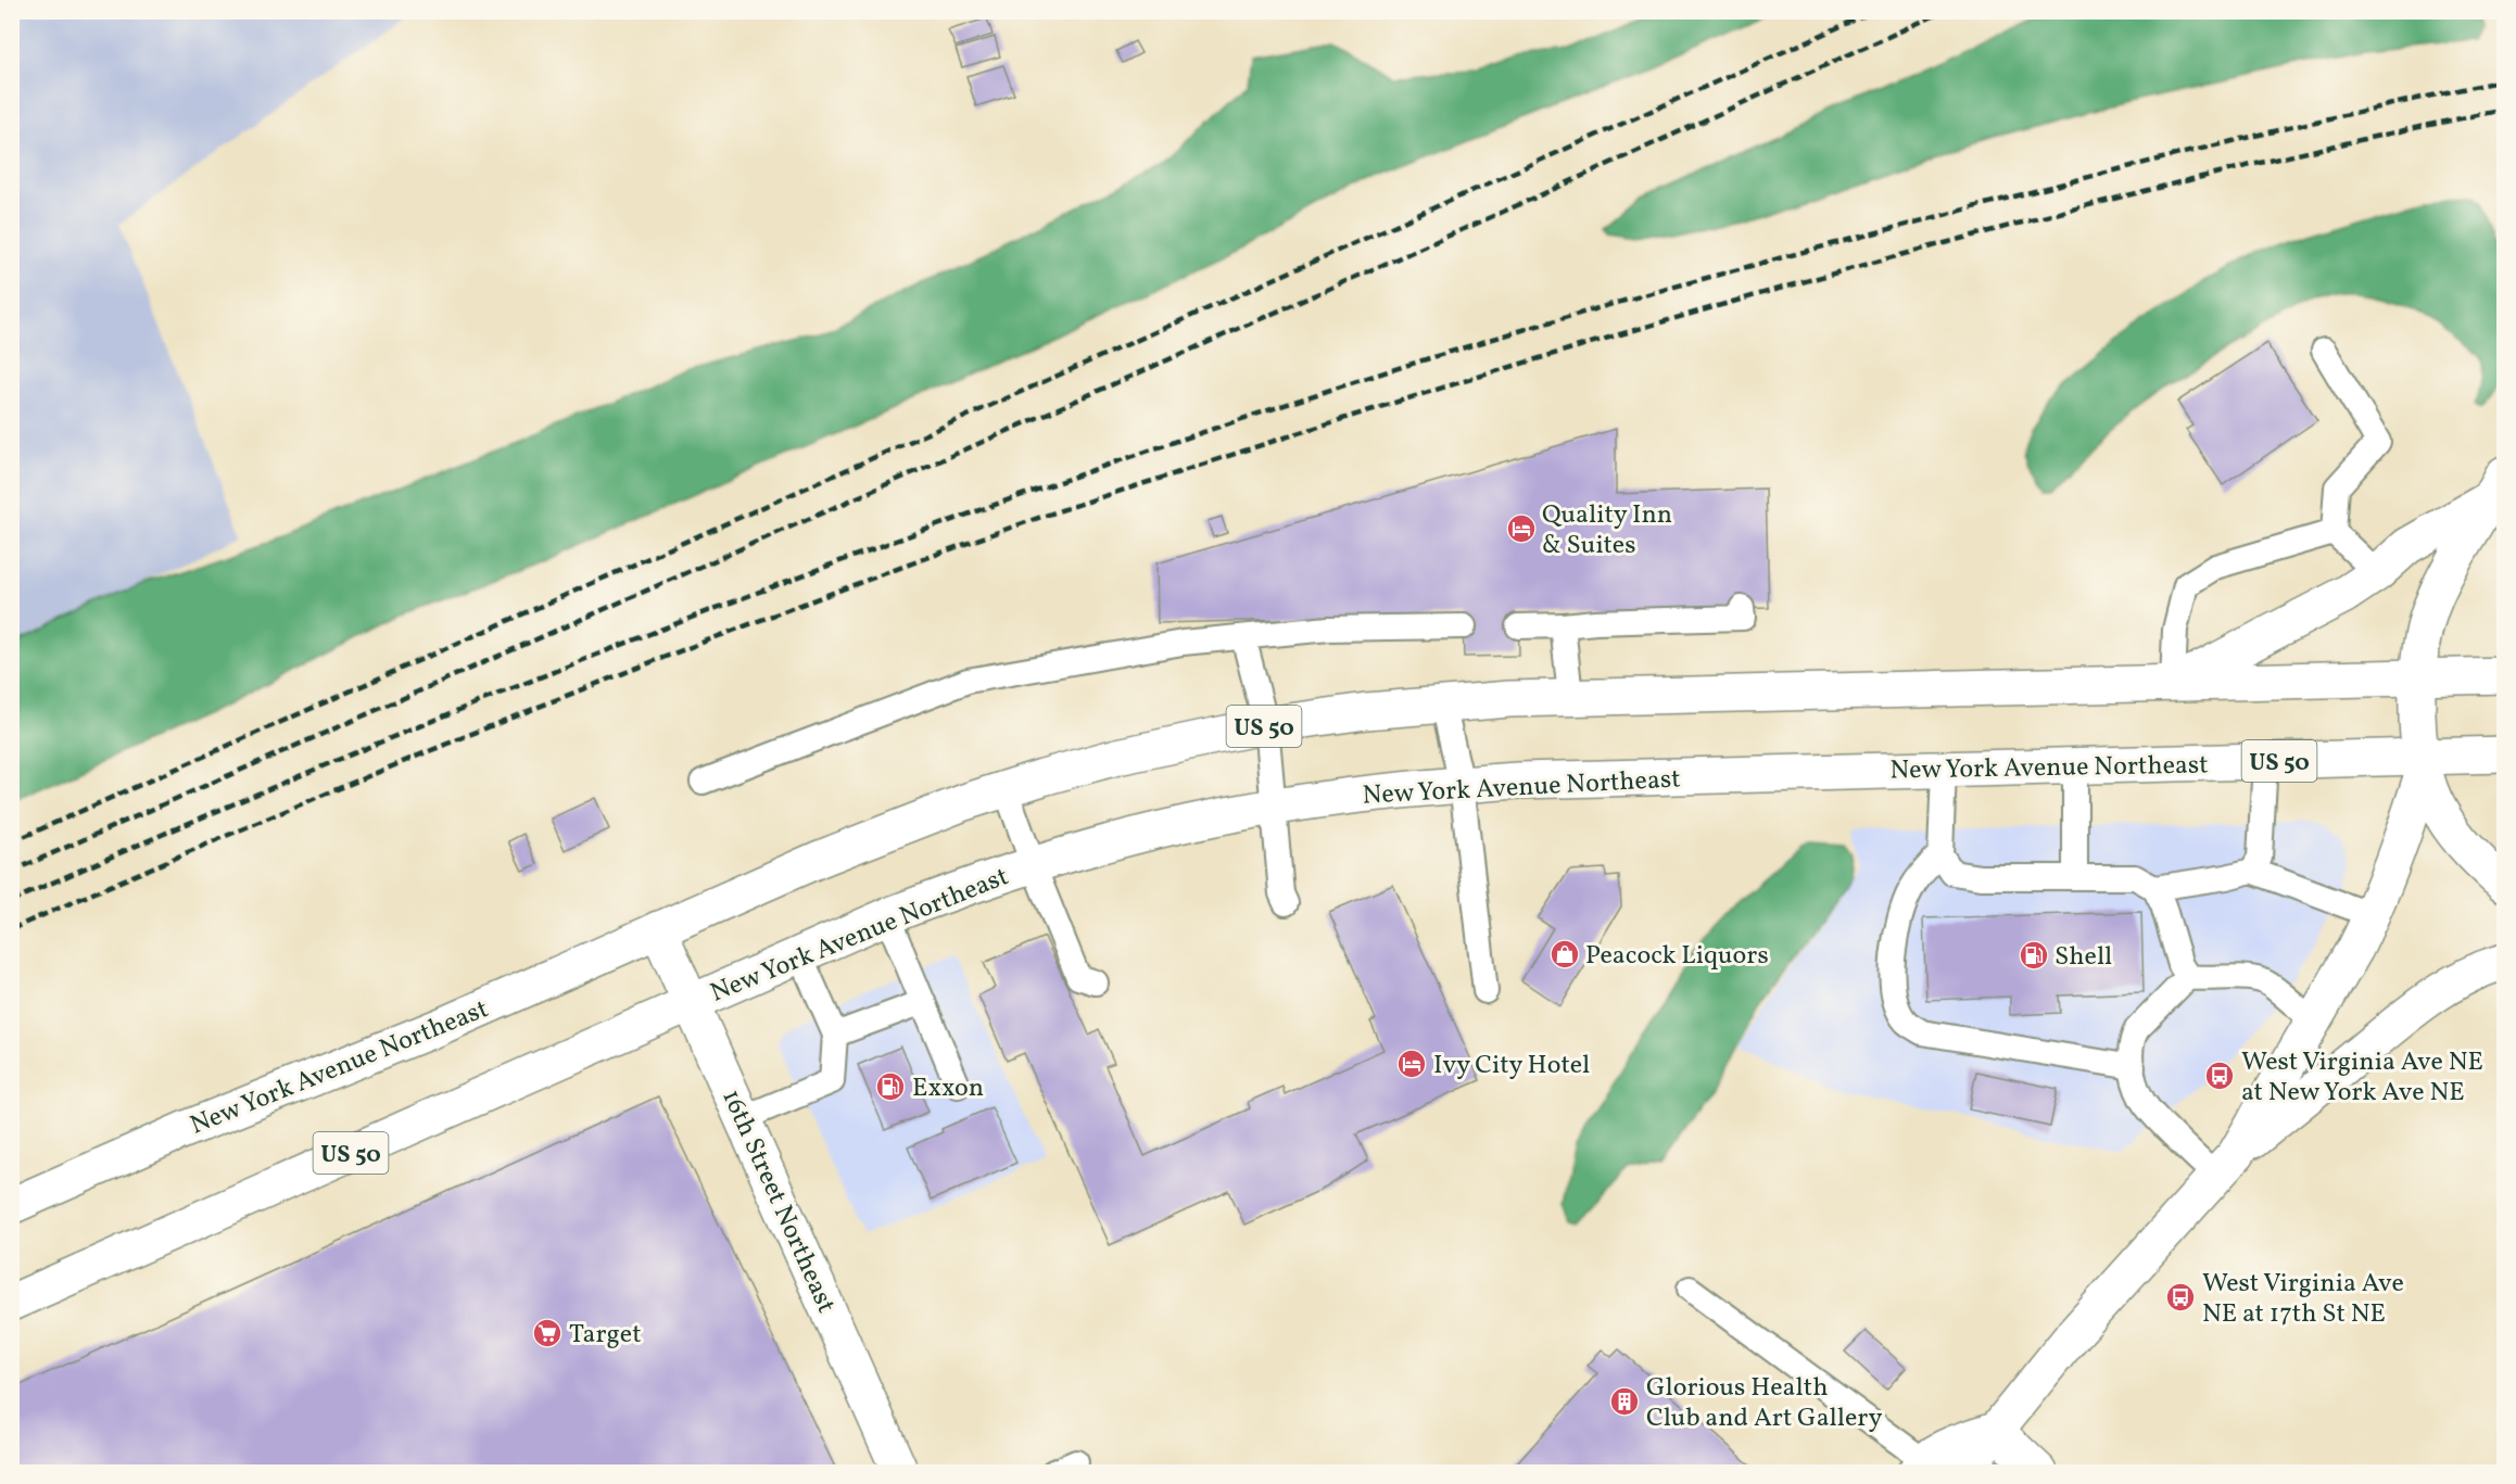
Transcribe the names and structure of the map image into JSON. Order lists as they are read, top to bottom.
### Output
{
  "streets": {
    "main road": ["US 50", "New York Avenue Northeast", "16th Street Northeast"]
  },
  "crossings": [
    ["New York Avenue Northeast", "16th Street Northeast"]
  ],
  "places": {
    "hotel": ["Quality Inn & Suites", "Ivy City Hotel"],
    "shop": ["Peacock Liquors"],
    "fuel station": ["Shell", "Exxon"],
    "bus stop": ["West Virginia Ave NE at New York Ave NE", "West Virginia Ave NE at 17th St NE"],
    "supermarket": ["Target"],
    "building": ["Glorious Health Club and Art Gallery"]
  }
}
